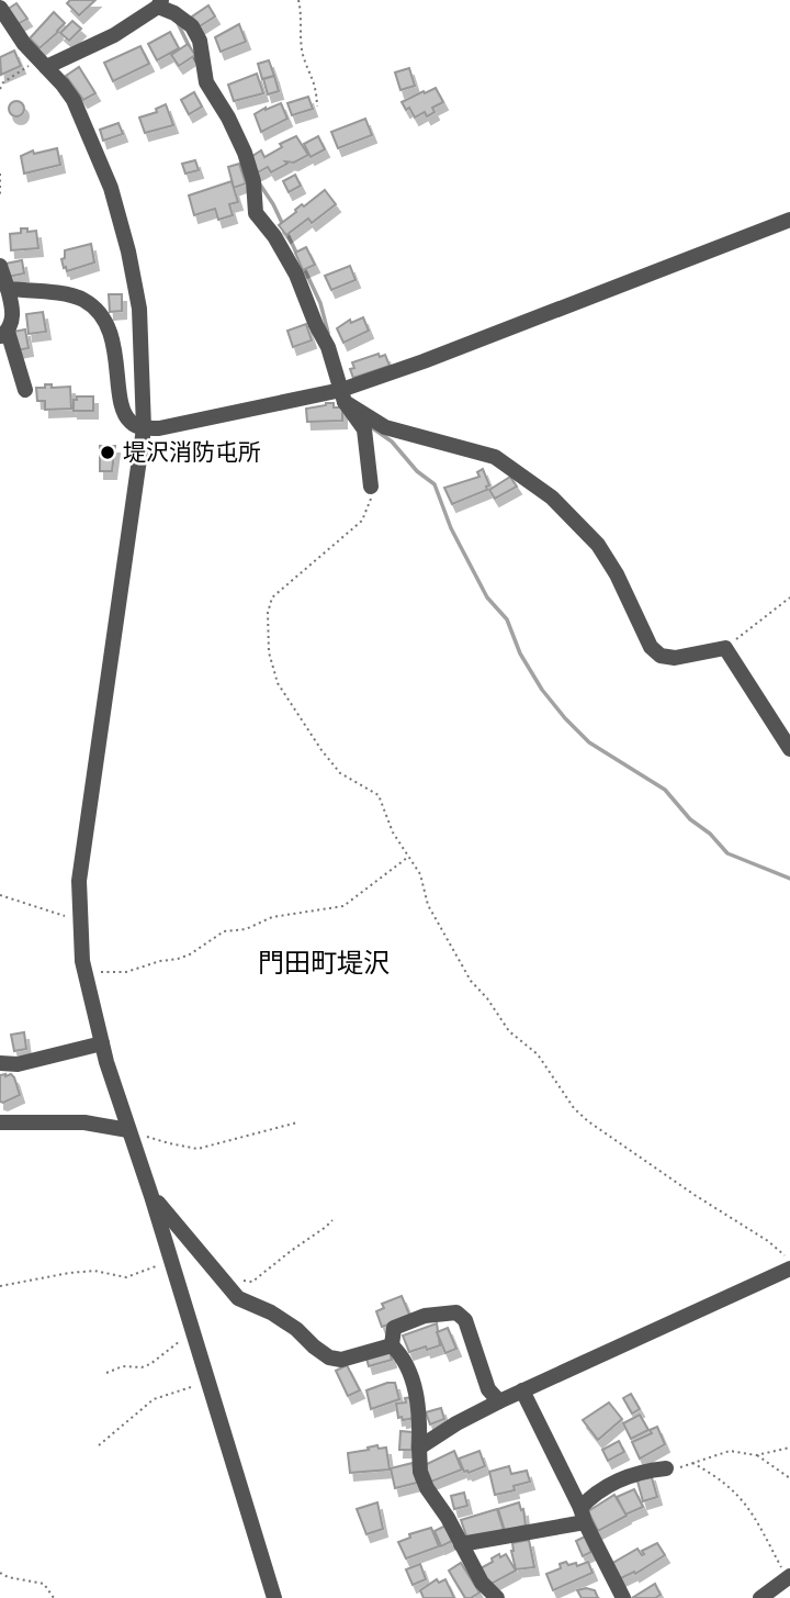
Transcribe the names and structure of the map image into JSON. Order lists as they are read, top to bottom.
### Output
{
  "districts": ["門田町堤沢"],
  "places": ["堤沢消防屯所"]
}
